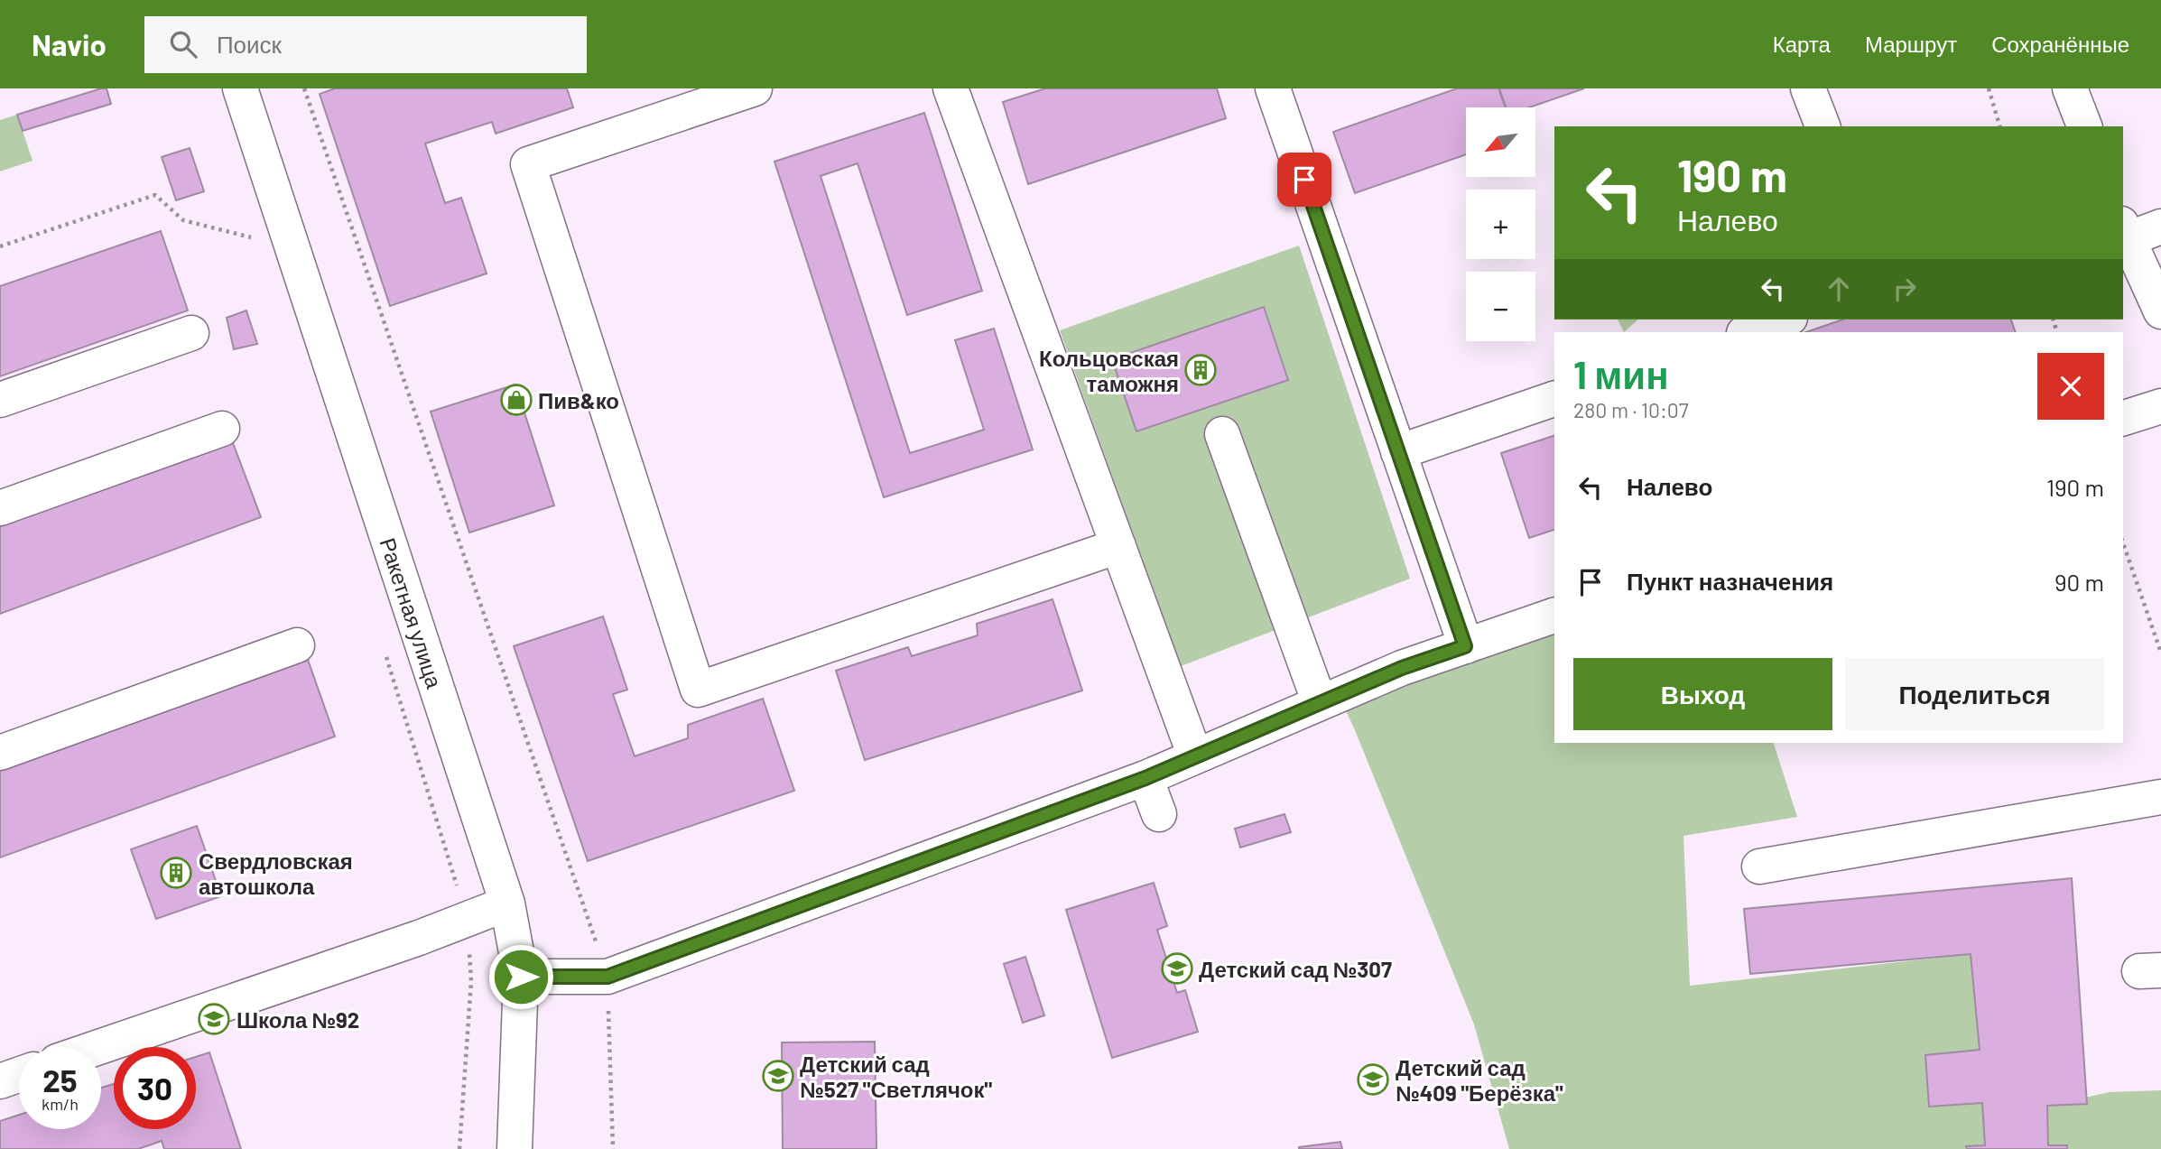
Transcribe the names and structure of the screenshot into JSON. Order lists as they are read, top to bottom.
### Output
{
  "streets": {
    "street": ["Ракетная улица"]
  },
  "places": {
    "building": ["Кольцовская таможня", "Свердловская автошкола"],
    "shop": ["Пив&ко"],
    "school or university": [
      "Детский сад №307",
      "Школа №92",
      "Детский сад №527 \"Светлячок\"",
      "Детский сад №409 \"Берёзка\""
    ]
  },
  "north": "bottom left",
  "page": {
    "header": "Navio",
    "search": "Поиск",
    "nav": ["Карта", "Маршрут", "Сохранённые"],
    "map_buttons": ["+", "−"],
    "turn": ["190 m", "Налево"],
    "heading": ["1 мин", "280 m · 10:07"],
    "list": [
      {
        "name": "Налево",
        "value": "190 m"
      },
      {
        "name": "Пункт назначения",
        "value": "90 m"
      }
    ],
    "buttons": ["Выход", "Поделиться"],
    "speed": "25 km/h",
    "limit": "30"
  }
}
